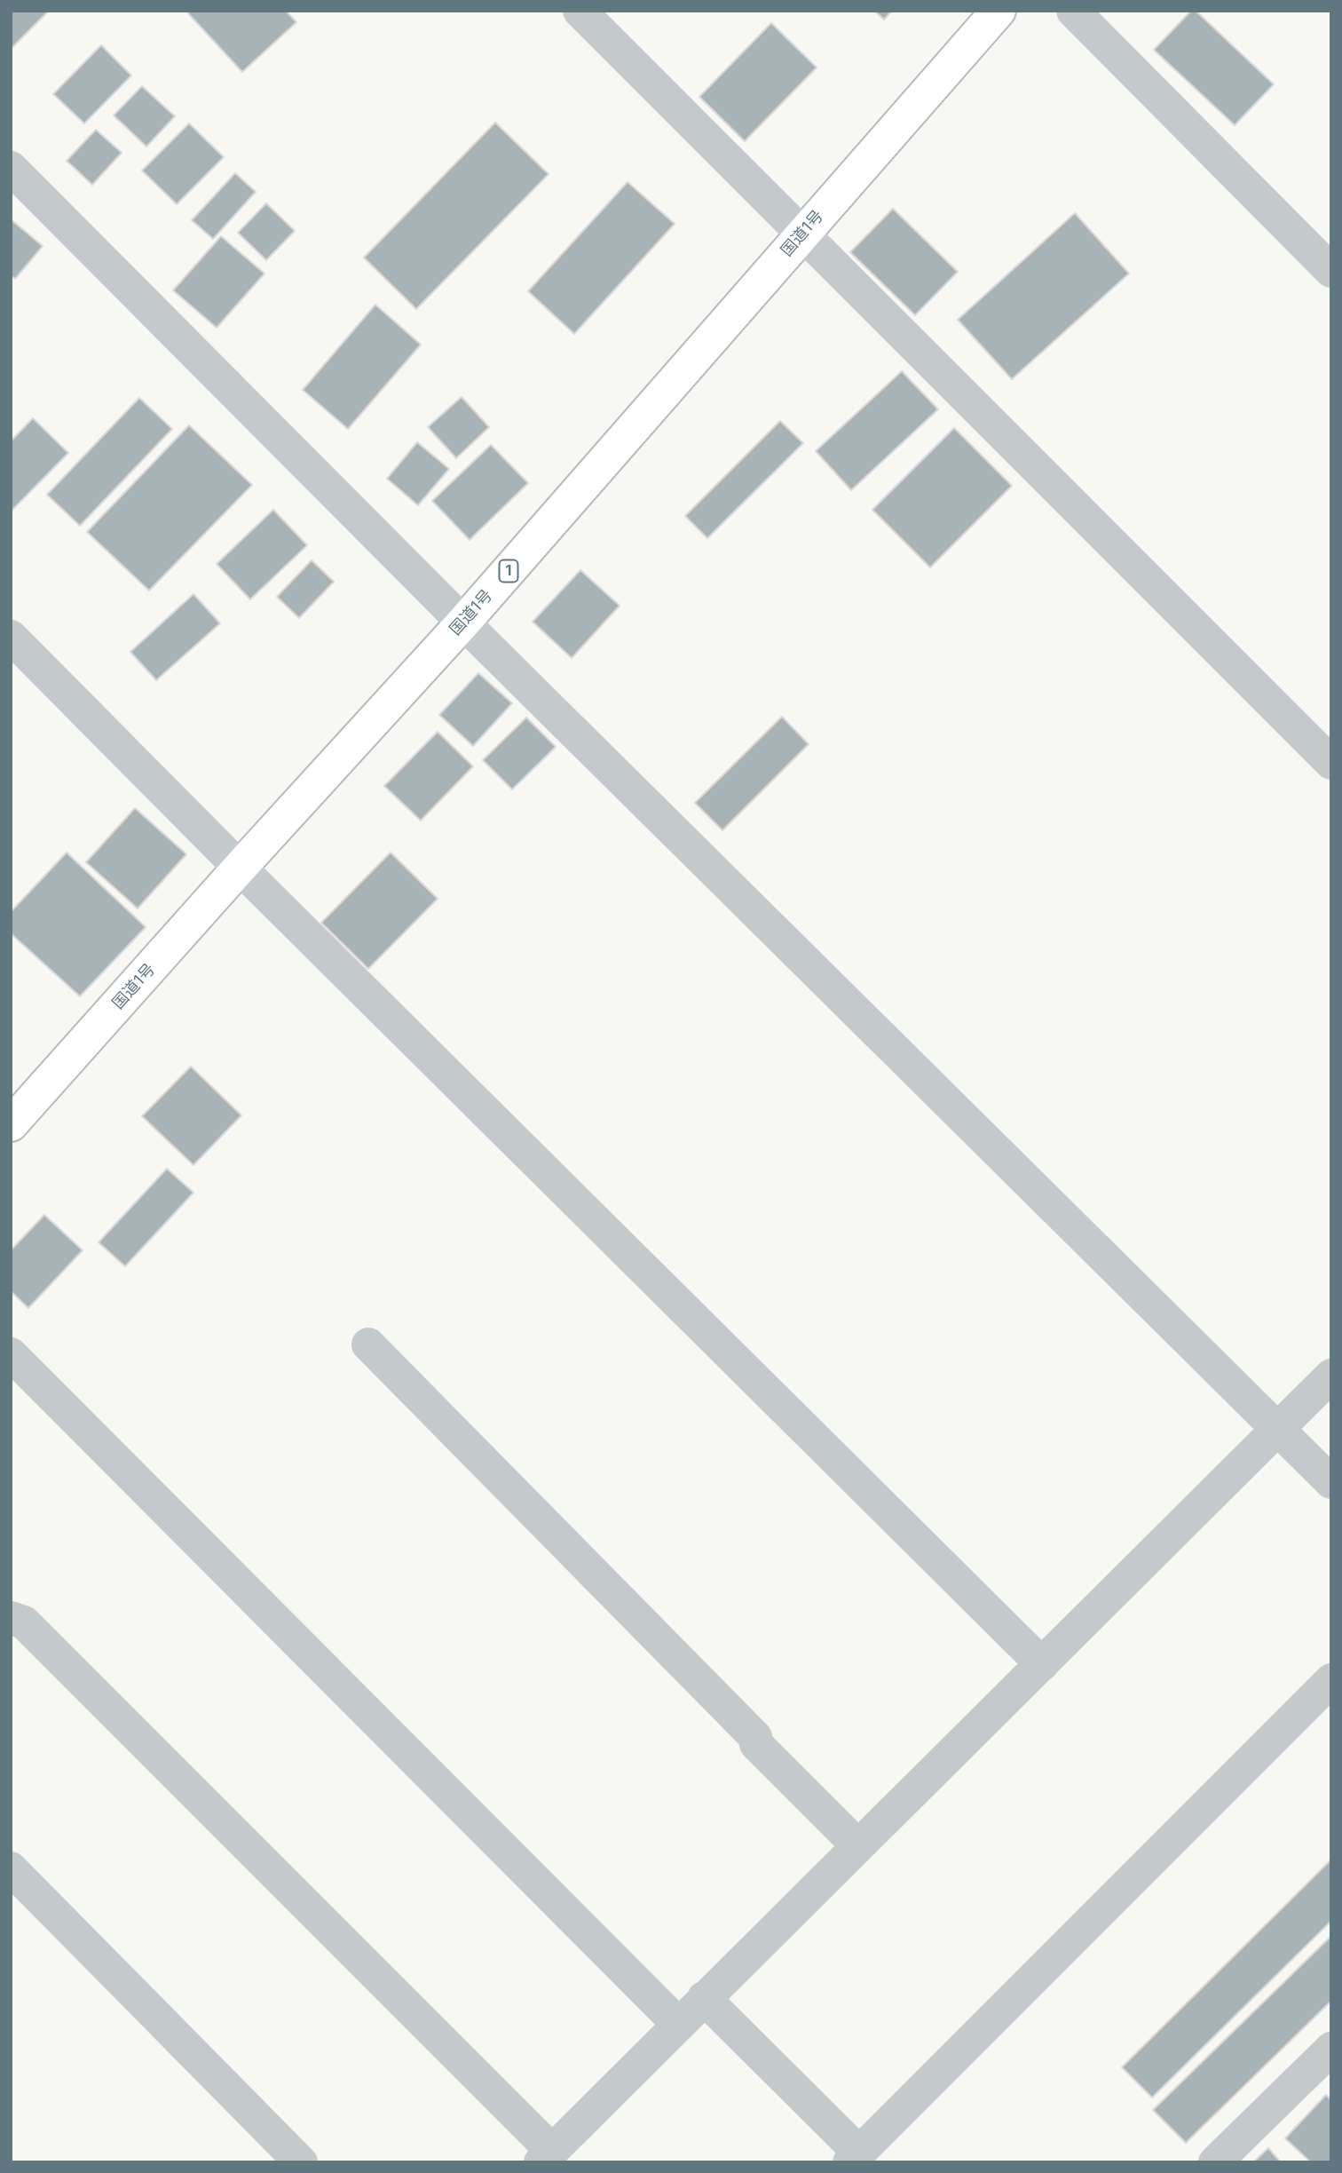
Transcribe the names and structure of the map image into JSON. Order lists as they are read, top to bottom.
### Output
{
  "streets": {
    "highway": ["国道1号", "1"]
  }
}
